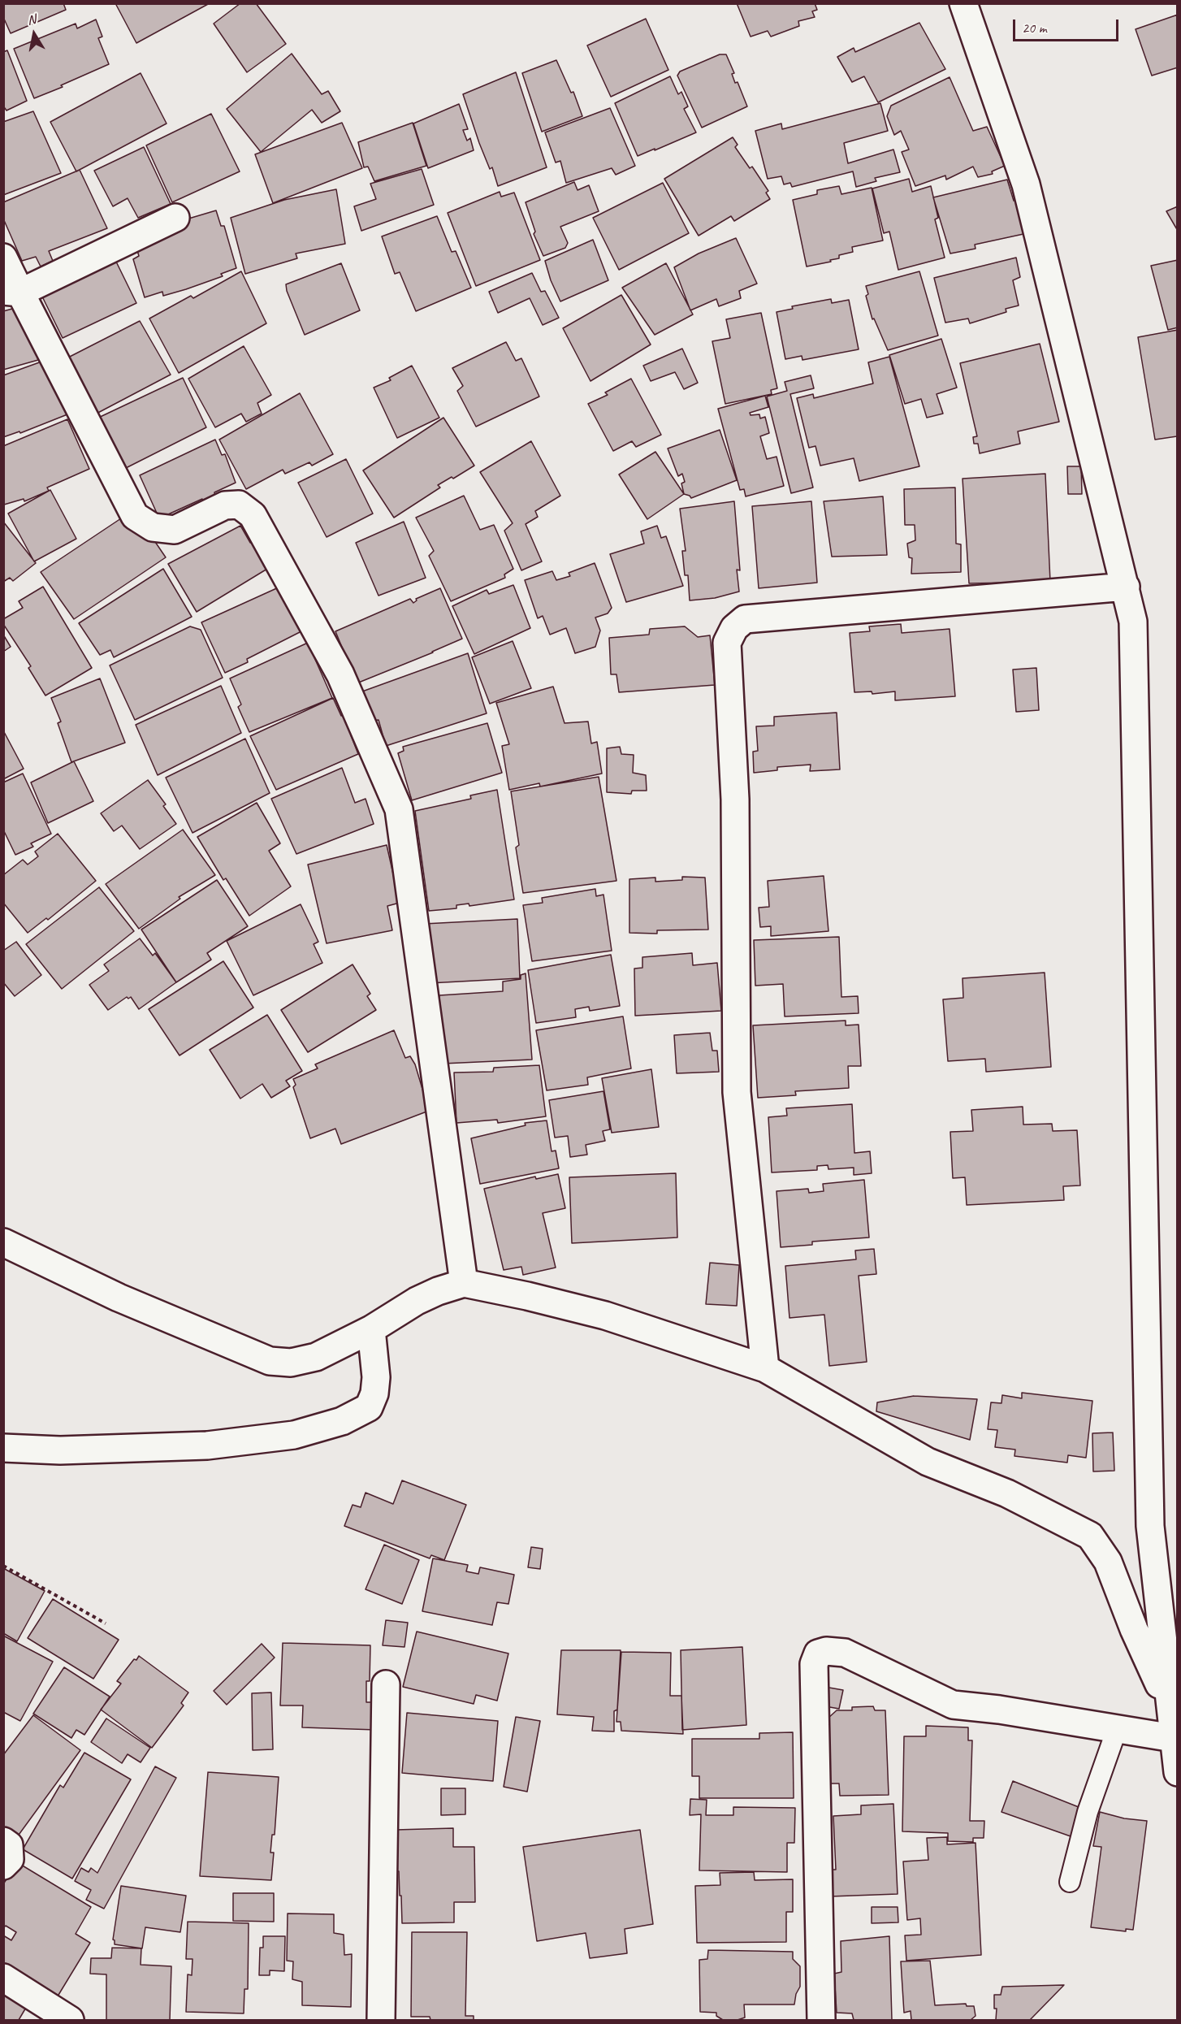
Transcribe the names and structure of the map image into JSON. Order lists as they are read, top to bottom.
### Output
{
  "scale_bar": "20 m",
  "north": "top"
}
